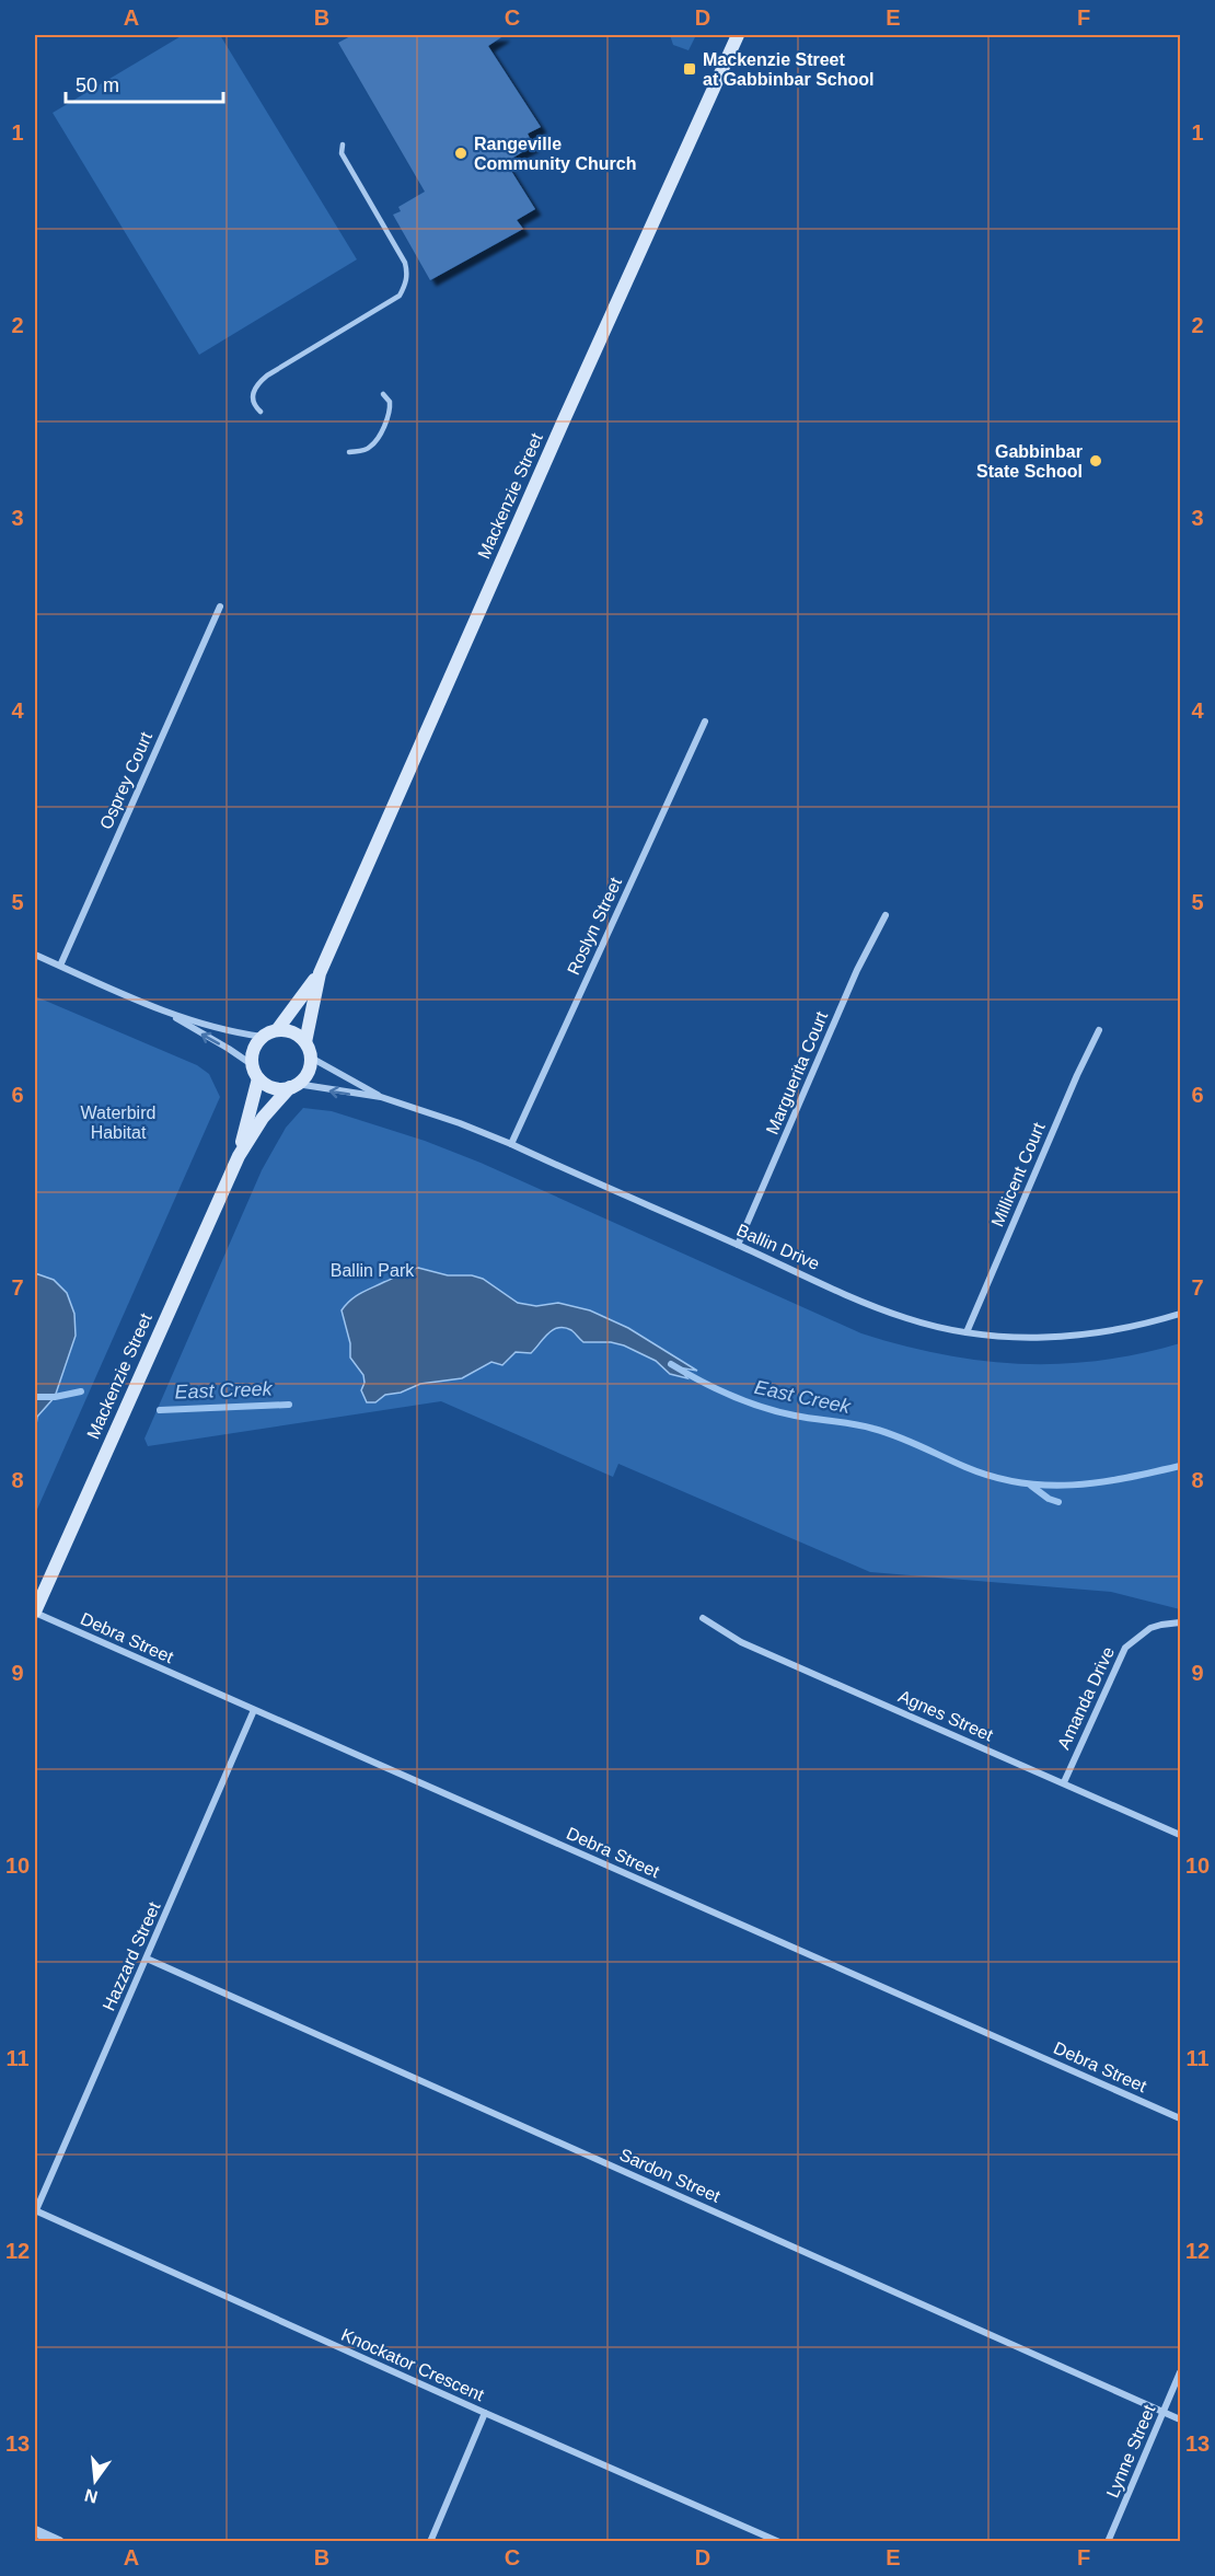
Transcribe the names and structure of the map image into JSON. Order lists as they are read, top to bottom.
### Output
{
  "streets": {
    "main road": ["Mackenzie Street"],
    "street": [
      "Osprey Court",
      "Roslyn Street",
      "Marguerita Court",
      "Millicent Court",
      "Ballin Drive",
      "Debra Street",
      "Amanda Drive",
      "Agnes Street",
      "Hazzard Street",
      "Sardon Street",
      "Knockator Crescent",
      "Lynne Street"
    ]
  },
  "crossings": [
    ["Mackenzie Street", "Ballin Drive"],
    ["Mackenzie Street", "Debra Street"],
    ["Roslyn Street", "Ballin Drive"],
    ["Marguerita Court", "Ballin Drive"],
    ["Millicent Court", "Ballin Drive"],
    ["Debra Street", "Hazzard Street"],
    ["Amanda Drive", "Agnes Street"],
    ["Hazzard Street", "Sardon Street"],
    ["Hazzard Street", "Knockator Crescent"],
    ["Sardon Street", "Lynne Street"]
  ],
  "water": ["East Creek"],
  "parks": ["Waterbird Habitat", "Ballin Park"],
  "places": {
    "transit": ["Mackenzie Street at Gabbinbar School"],
    "other": ["Rangeville Community Church", "Gabbinbar State School"]
  },
  "scale_bar": "50 m",
  "north": "bottom",
  "grid": {
    "columns": [
      "A",
      "B",
      "C",
      "D",
      "E",
      "F"
    ],
    "rows": [
      "1",
      "2",
      "3",
      "4",
      "5",
      "6",
      "7",
      "8",
      "9",
      "10",
      "11",
      "12",
      "13"
    ]
  }
}
